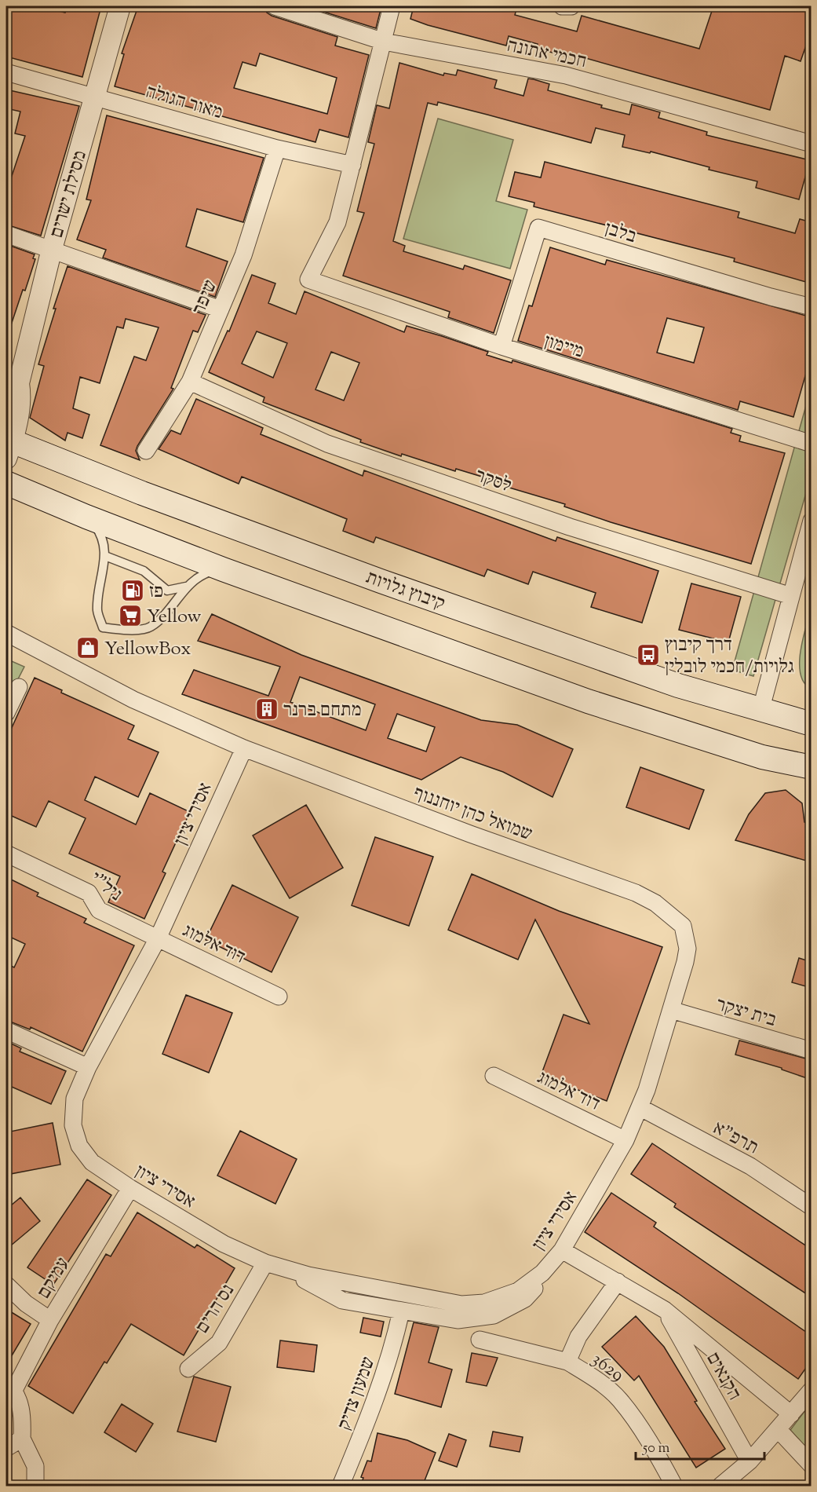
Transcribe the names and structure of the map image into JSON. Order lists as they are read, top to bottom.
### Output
{
  "streets": {
    "main road": ["קיבוץ גלויות"],
    "street": [
      "חכמי אתונה",
      "מאור הגולה",
      "מסילת ישרים",
      "בלבן",
      "שיפר",
      "מיימון",
      "לסקר",
      "שמואל כהן יוחננוף",
      "אסירי ציון",
      "ניל\"י",
      "דוד אלמוג",
      "בית יצקר",
      "תרפ\"א",
      "עמיקם",
      "נס הרים",
      "3629",
      "הקנאים",
      "שמעון צדיק"
    ]
  },
  "crossings": [
    ["מאור הגולה", "מסילת ישרים"],
    ["מאור הגולה", "שיפר"],
    ["מאור הגולה", "מיימון"],
    ["מסילת ישרים", "קיבוץ גלויות"],
    ["בלבן", "מיימון"],
    ["שיפר", "לסקר"],
    ["שמואל כהן יוחננוף", "אסירי ציון"],
    ["אסירי ציון", "ניל\"י"],
    ["אסירי ציון", "דוד אלמוג"],
    ["אסירי ציון", "בית יצקר"],
    ["אסירי ציון", "תרפ\"א"],
    ["אסירי ציון", "עמיקם"],
    ["אסירי ציון", "נס הרים"],
    ["אסירי ציון", "הקנאים"],
    ["ניל\"י", "דוד אלמוג"],
    ["3629", "הקנאים"]
  ],
  "places": {
    "fuel station": ["פז"],
    "supermarket": ["Yellow"],
    "shop": ["YellowBox"],
    "bus stop": ["דרך קיבוץ גלויות/חכמי לובלין"],
    "building": ["מתחם ברנר"]
  },
  "scale_bar": "50 m"
}
